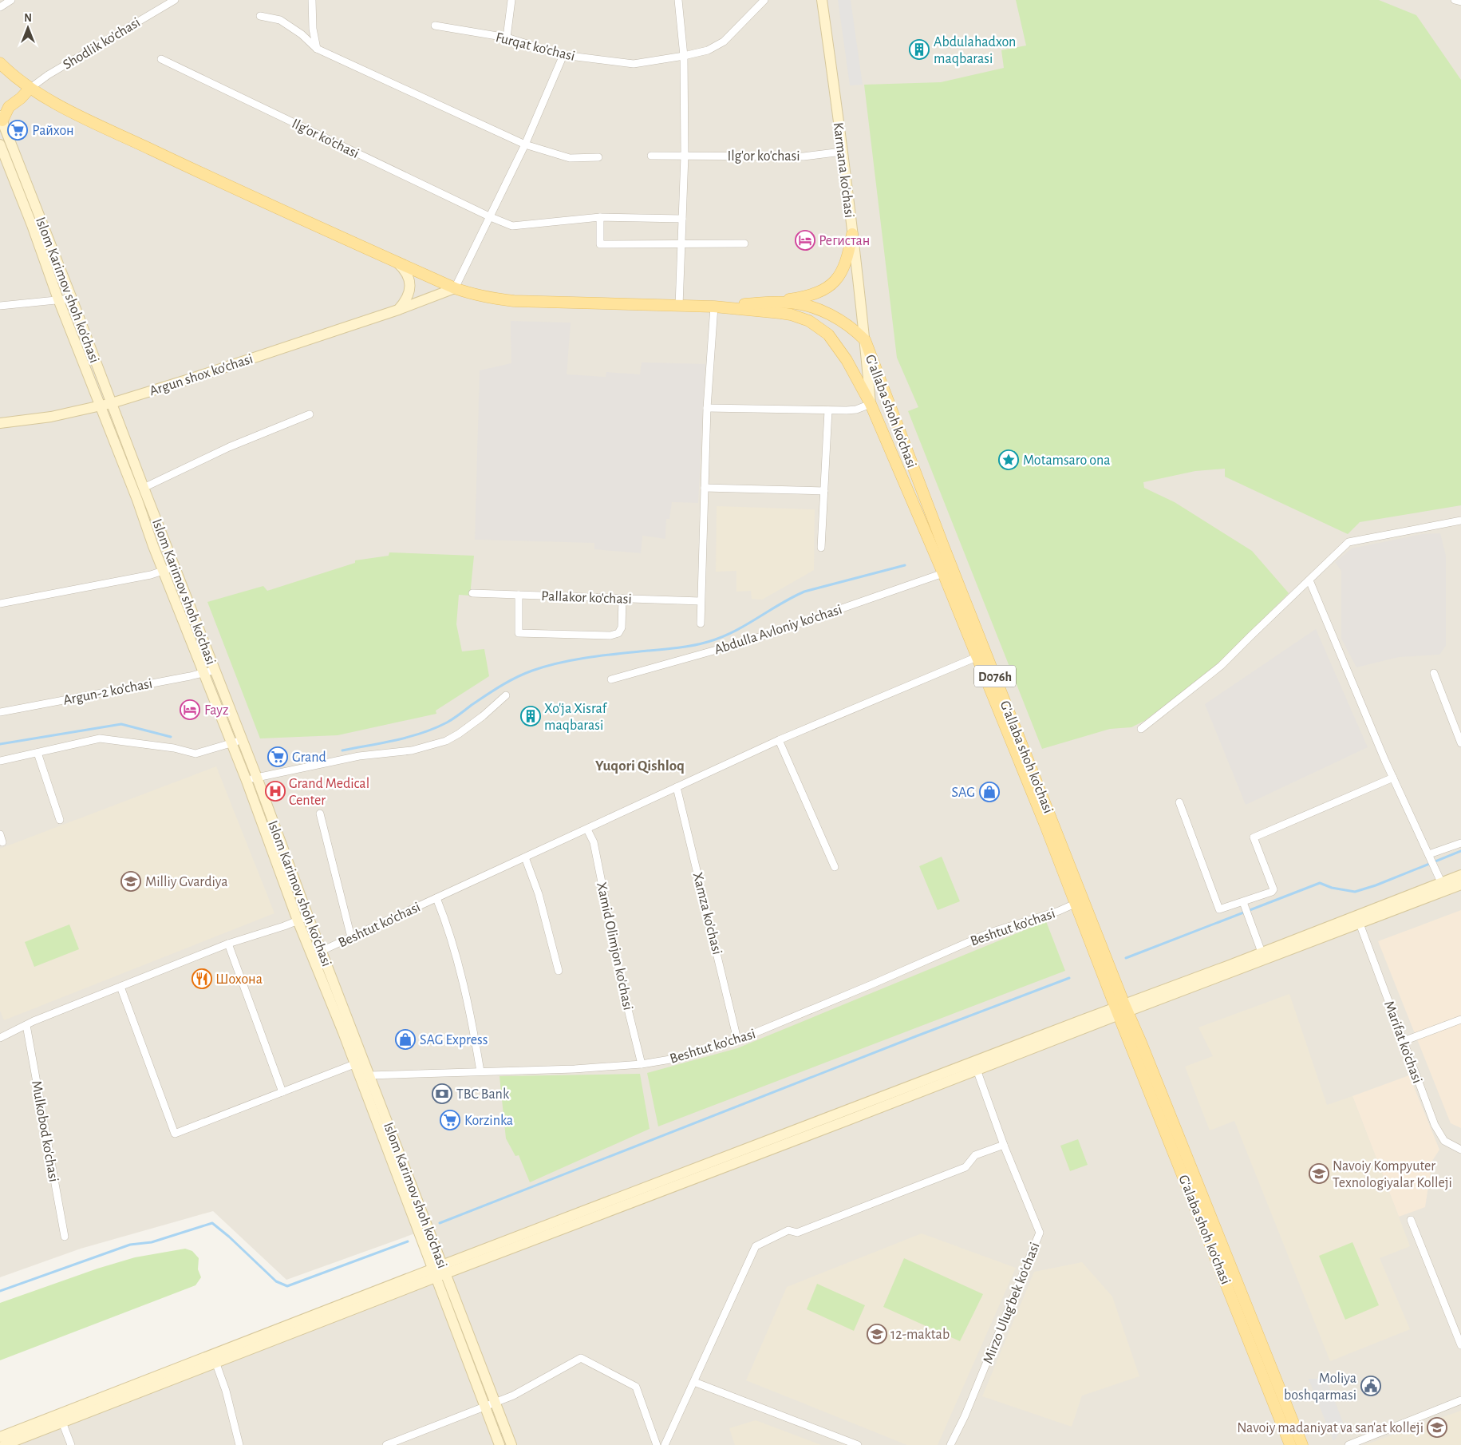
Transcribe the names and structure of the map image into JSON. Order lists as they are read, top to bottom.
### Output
{
  "streets": {
    "main road": [
      "Karmana ko'chasi",
      "Islom Karimov shoh ko'chasi",
      "Argun shox ko'chasi",
      "G'allaba shoh ko'chasi",
      "D076h",
      "G'alaba shoh ko'chasi"
    ],
    "street": [
      "Shodlik ko'chasi",
      "Furqat ko'chasi",
      "Ilg'or ko'chasi",
      "Pallakor ko'chasi",
      "Abdulla Avloniy ko'chasi",
      "Argun-2 ko'chasi",
      "Xamza ko'chasi",
      "Beshtut ko'chasi",
      "Xamid Olimjon ko'chasi",
      "Marifat ko'chasi",
      "Mulkobod ko'chasi",
      "Mirzo Ulug'bek ko'chasi"
    ]
  },
  "crossings": [
    ["Ilg'or ko'chasi", "Karmana ko'chasi"],
    ["Karmana ko'chasi", "G'allaba shoh ko'chasi"],
    ["Islom Karimov shoh ko'chasi", "Argun shox ko'chasi"],
    ["Islom Karimov shoh ko'chasi", "Argun-2 ko'chasi"],
    ["Islom Karimov shoh ko'chasi", "Beshtut ko'chasi"],
    ["G'allaba shoh ko'chasi", "Abdulla Avloniy ko'chasi"],
    ["G'allaba shoh ko'chasi", "Beshtut ko'chasi"],
    ["G'allaba shoh ko'chasi", "G'alaba shoh ko'chasi"],
    ["Xamza ko'chasi", "Beshtut ko'chasi"],
    ["Beshtut ko'chasi", "Xamid Olimjon ko'chasi"]
  ],
  "districts": ["Yuqori Qishloq"],
  "places": {
    "building": ["Abdulahadxon maqbarasi", "Xo'ja Xisraf maqbarasi"],
    "supermarket": ["Райхон", "Grand", "Korzinka"],
    "hotel": ["Регистан", "Fayz"],
    "place": ["Motamsaro ona"],
    "hospital": ["Grand Medical Center"],
    "shop": ["SAG", "SAG Express"],
    "school or university": [
      "Milliy Gvardiya",
      "Navoiy Kompyuter Texnologiyalar Kolleji",
      "12-maktab",
      "Navoiy madaniyat va san'at kolleji"
    ],
    "restaurant": ["Шохона"],
    "bank": ["TBC Bank"],
    "public building": ["Moliya boshqarmasi"]
  },
  "north": "top"
}
